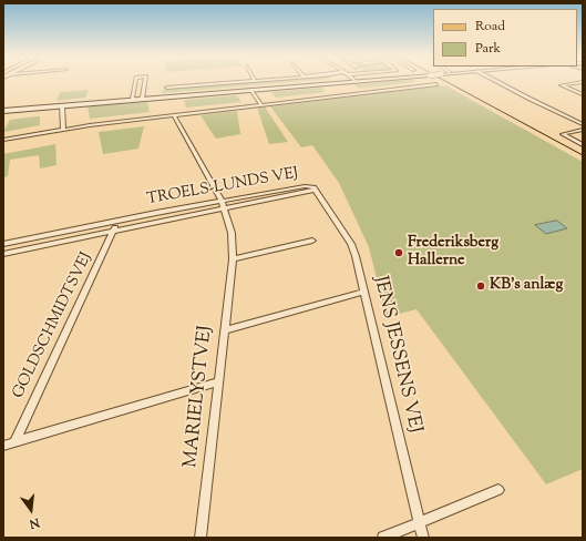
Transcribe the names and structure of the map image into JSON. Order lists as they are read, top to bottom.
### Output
{
  "streets": {
    "street": [
      "TROELS-LUNDS VEJ",
      "GOLDSCHMIDTSVEJ",
      "JENS JESSENS VEJ",
      "MARIELYSTVEJ"
    ]
  },
  "crossings": [
    ["TROELS-LUNDS VEJ", "GOLDSCHMIDTSVEJ"],
    ["TROELS-LUNDS VEJ", "JENS JESSENS VEJ"],
    ["TROELS-LUNDS VEJ", "MARIELYSTVEJ"]
  ],
  "places": ["Frederiksberg Hallerne", "KB's anlæg"],
  "legend": ["Road", "Park"],
  "north": "bottom"
}
